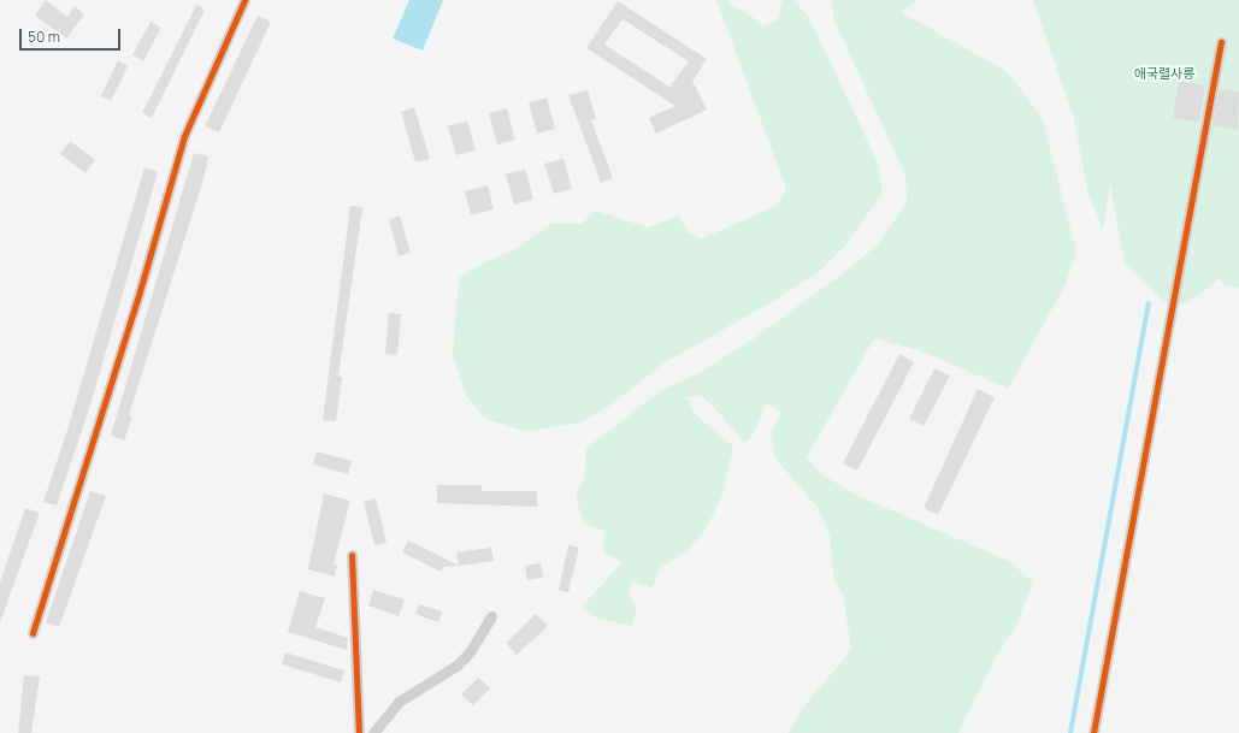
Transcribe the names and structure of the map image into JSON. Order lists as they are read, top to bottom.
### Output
{
  "parks": ["애국렬사릉"],
  "scale_bar": "50 m"
}
